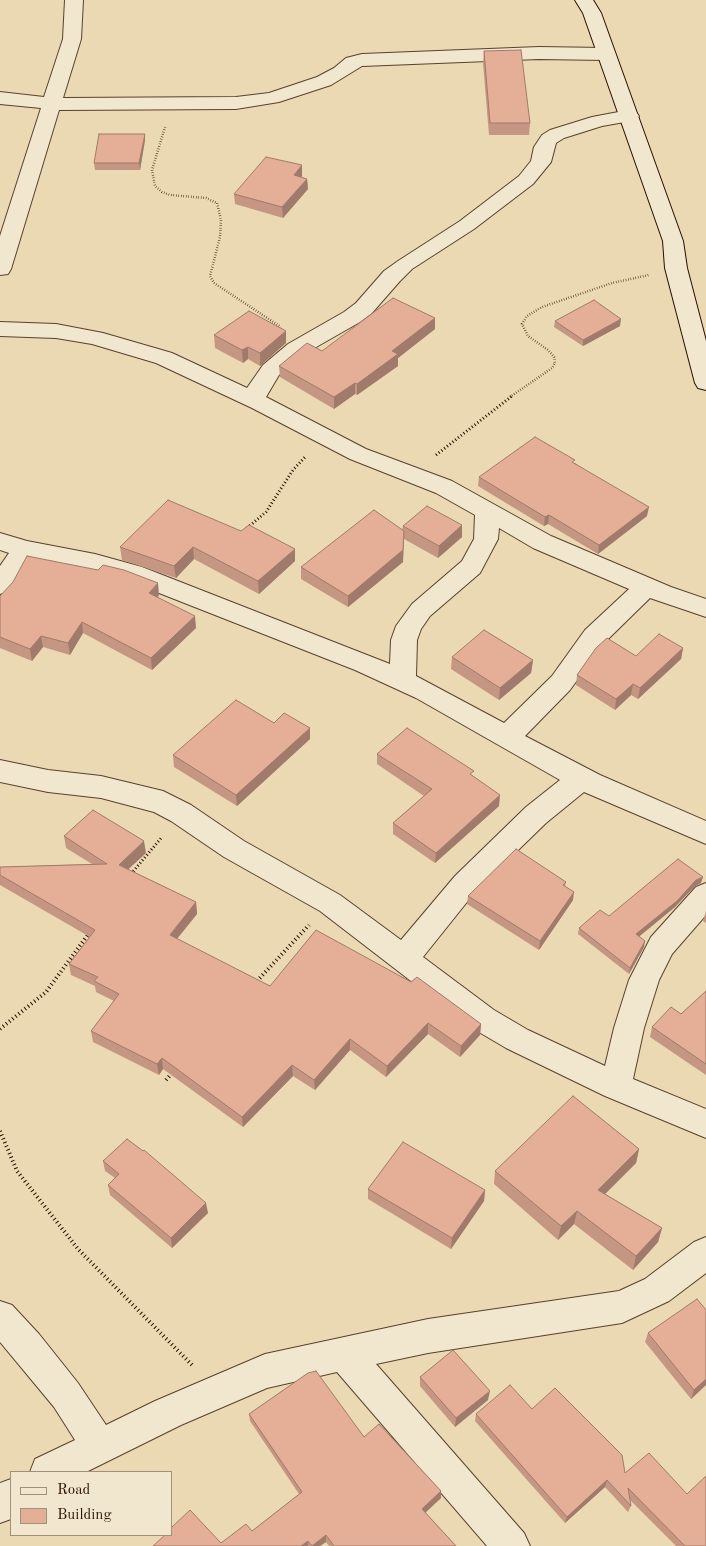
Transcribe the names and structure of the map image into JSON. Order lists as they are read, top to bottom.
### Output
{
  "legend": ["Road", "Building"]
}
